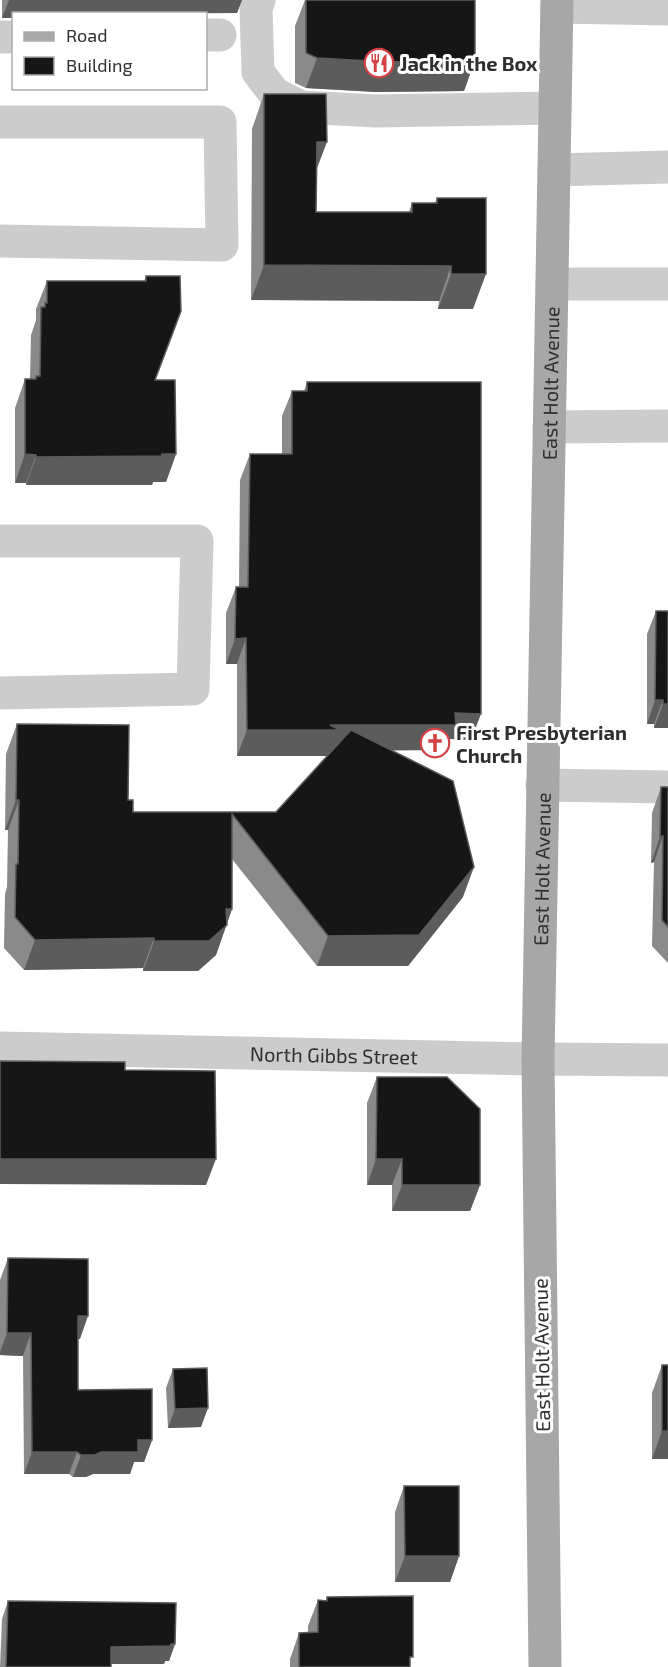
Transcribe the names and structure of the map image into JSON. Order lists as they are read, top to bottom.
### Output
{
  "streets": {
    "main road": ["East Holt Avenue"],
    "street": ["North Gibbs Street"]
  },
  "crossings": [
    ["East Holt Avenue", "North Gibbs Street"]
  ],
  "places": {
    "restaurant": ["Jack in the Box"],
    "church": ["First Presbyterian Church"]
  },
  "legend": ["Road", "Building"]
}
